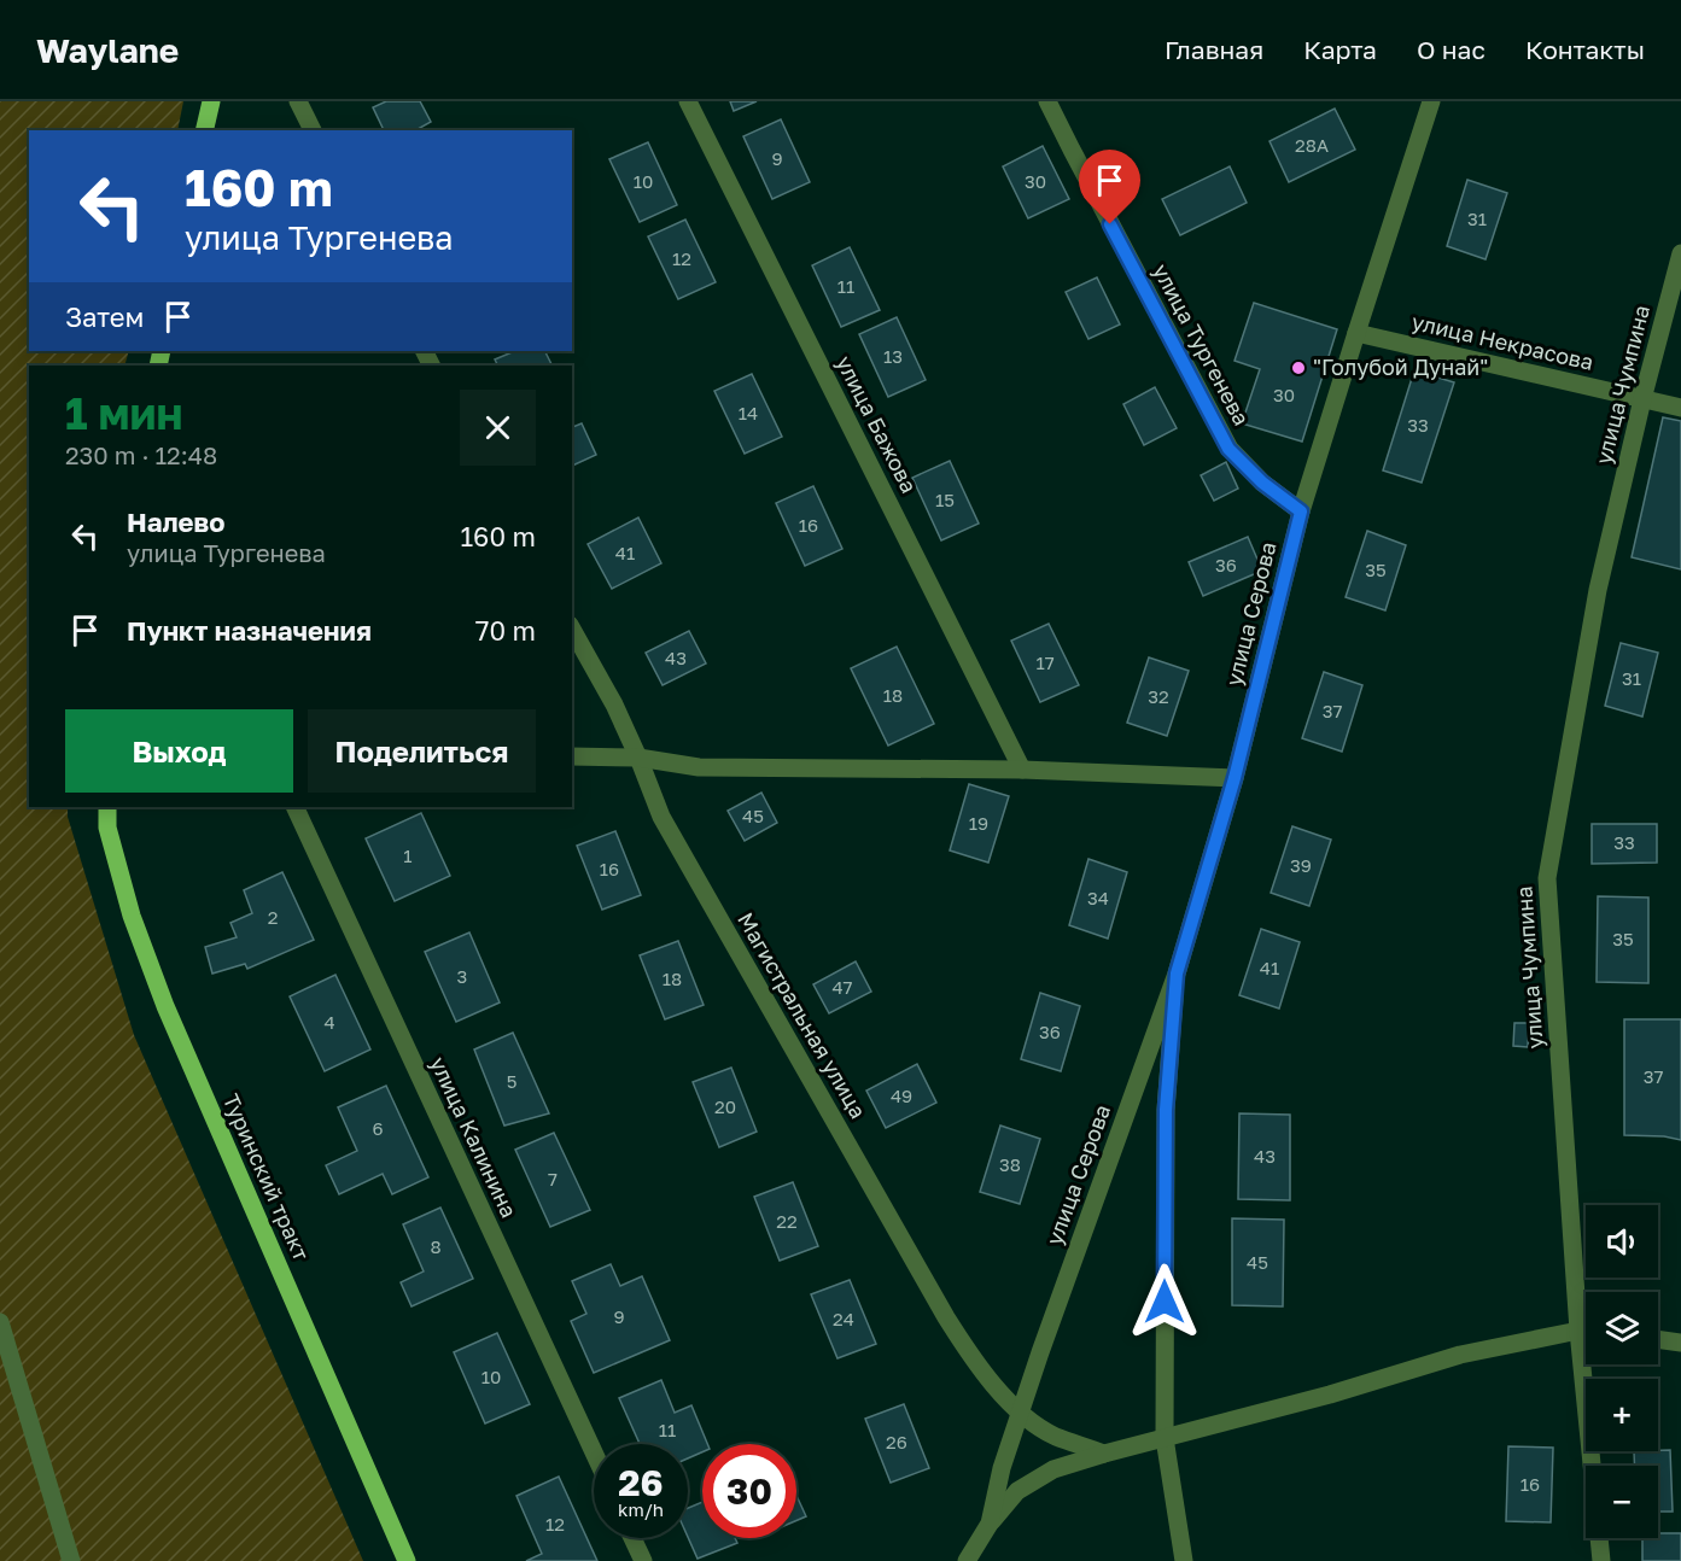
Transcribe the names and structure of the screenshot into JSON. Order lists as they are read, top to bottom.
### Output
{
  "streets": {
    "main road": ["Туринский тракт"],
    "street": [
      "улица Некрасова",
      "улица Тургенева",
      "улица Чумпина",
      "улица Бажова",
      "улица Серова",
      "Магистральная улица",
      "улица Калинина"
    ]
  },
  "crossings": [
    ["улица Некрасова", "улица Чумпина"],
    ["улица Некрасова", "улица Серова"],
    ["улица Тургенева", "улица Серова"],
    ["улица Серова", "Магистральная улица"]
  ],
  "places": ["\"Голубой Дунай\""],
  "house_numbers": [
    "28А",
    "9",
    "10",
    "30",
    "31",
    "12",
    "11",
    "13",
    "30",
    "14",
    "33",
    "15",
    "16",
    "41",
    "36",
    "35",
    "43",
    "17",
    "31",
    "18",
    "32",
    "37",
    "45",
    "19",
    "33",
    "1",
    "39",
    "16",
    "34",
    "2",
    "35",
    "41",
    "3",
    "18",
    "47",
    "4",
    "36",
    "37",
    "5",
    "49",
    "20",
    "6",
    "43",
    "38",
    "7",
    "22",
    "8",
    "45",
    "9",
    "24",
    "10",
    "11",
    "26",
    "16",
    "12"
  ],
  "page": {
    "header": "Waylane",
    "nav": [
      "Главная",
      "Карта",
      "О нас",
      "Контакты"
    ],
    "turn": ["160 m", "улица Тургенева"],
    "then": "Затем",
    "heading": ["1 мин", "230 m · 12:48"],
    "list": [
      {
        "name": "Налево",
        "note": "улица Тургенева",
        "value": "160 m"
      },
      {
        "name": "Пункт назначения",
        "value": "70 m"
      }
    ],
    "buttons": ["Выход", "Поделиться"],
    "map_buttons": ["+", "−"],
    "speed": "26 km/h",
    "limit": "30"
  }
}
